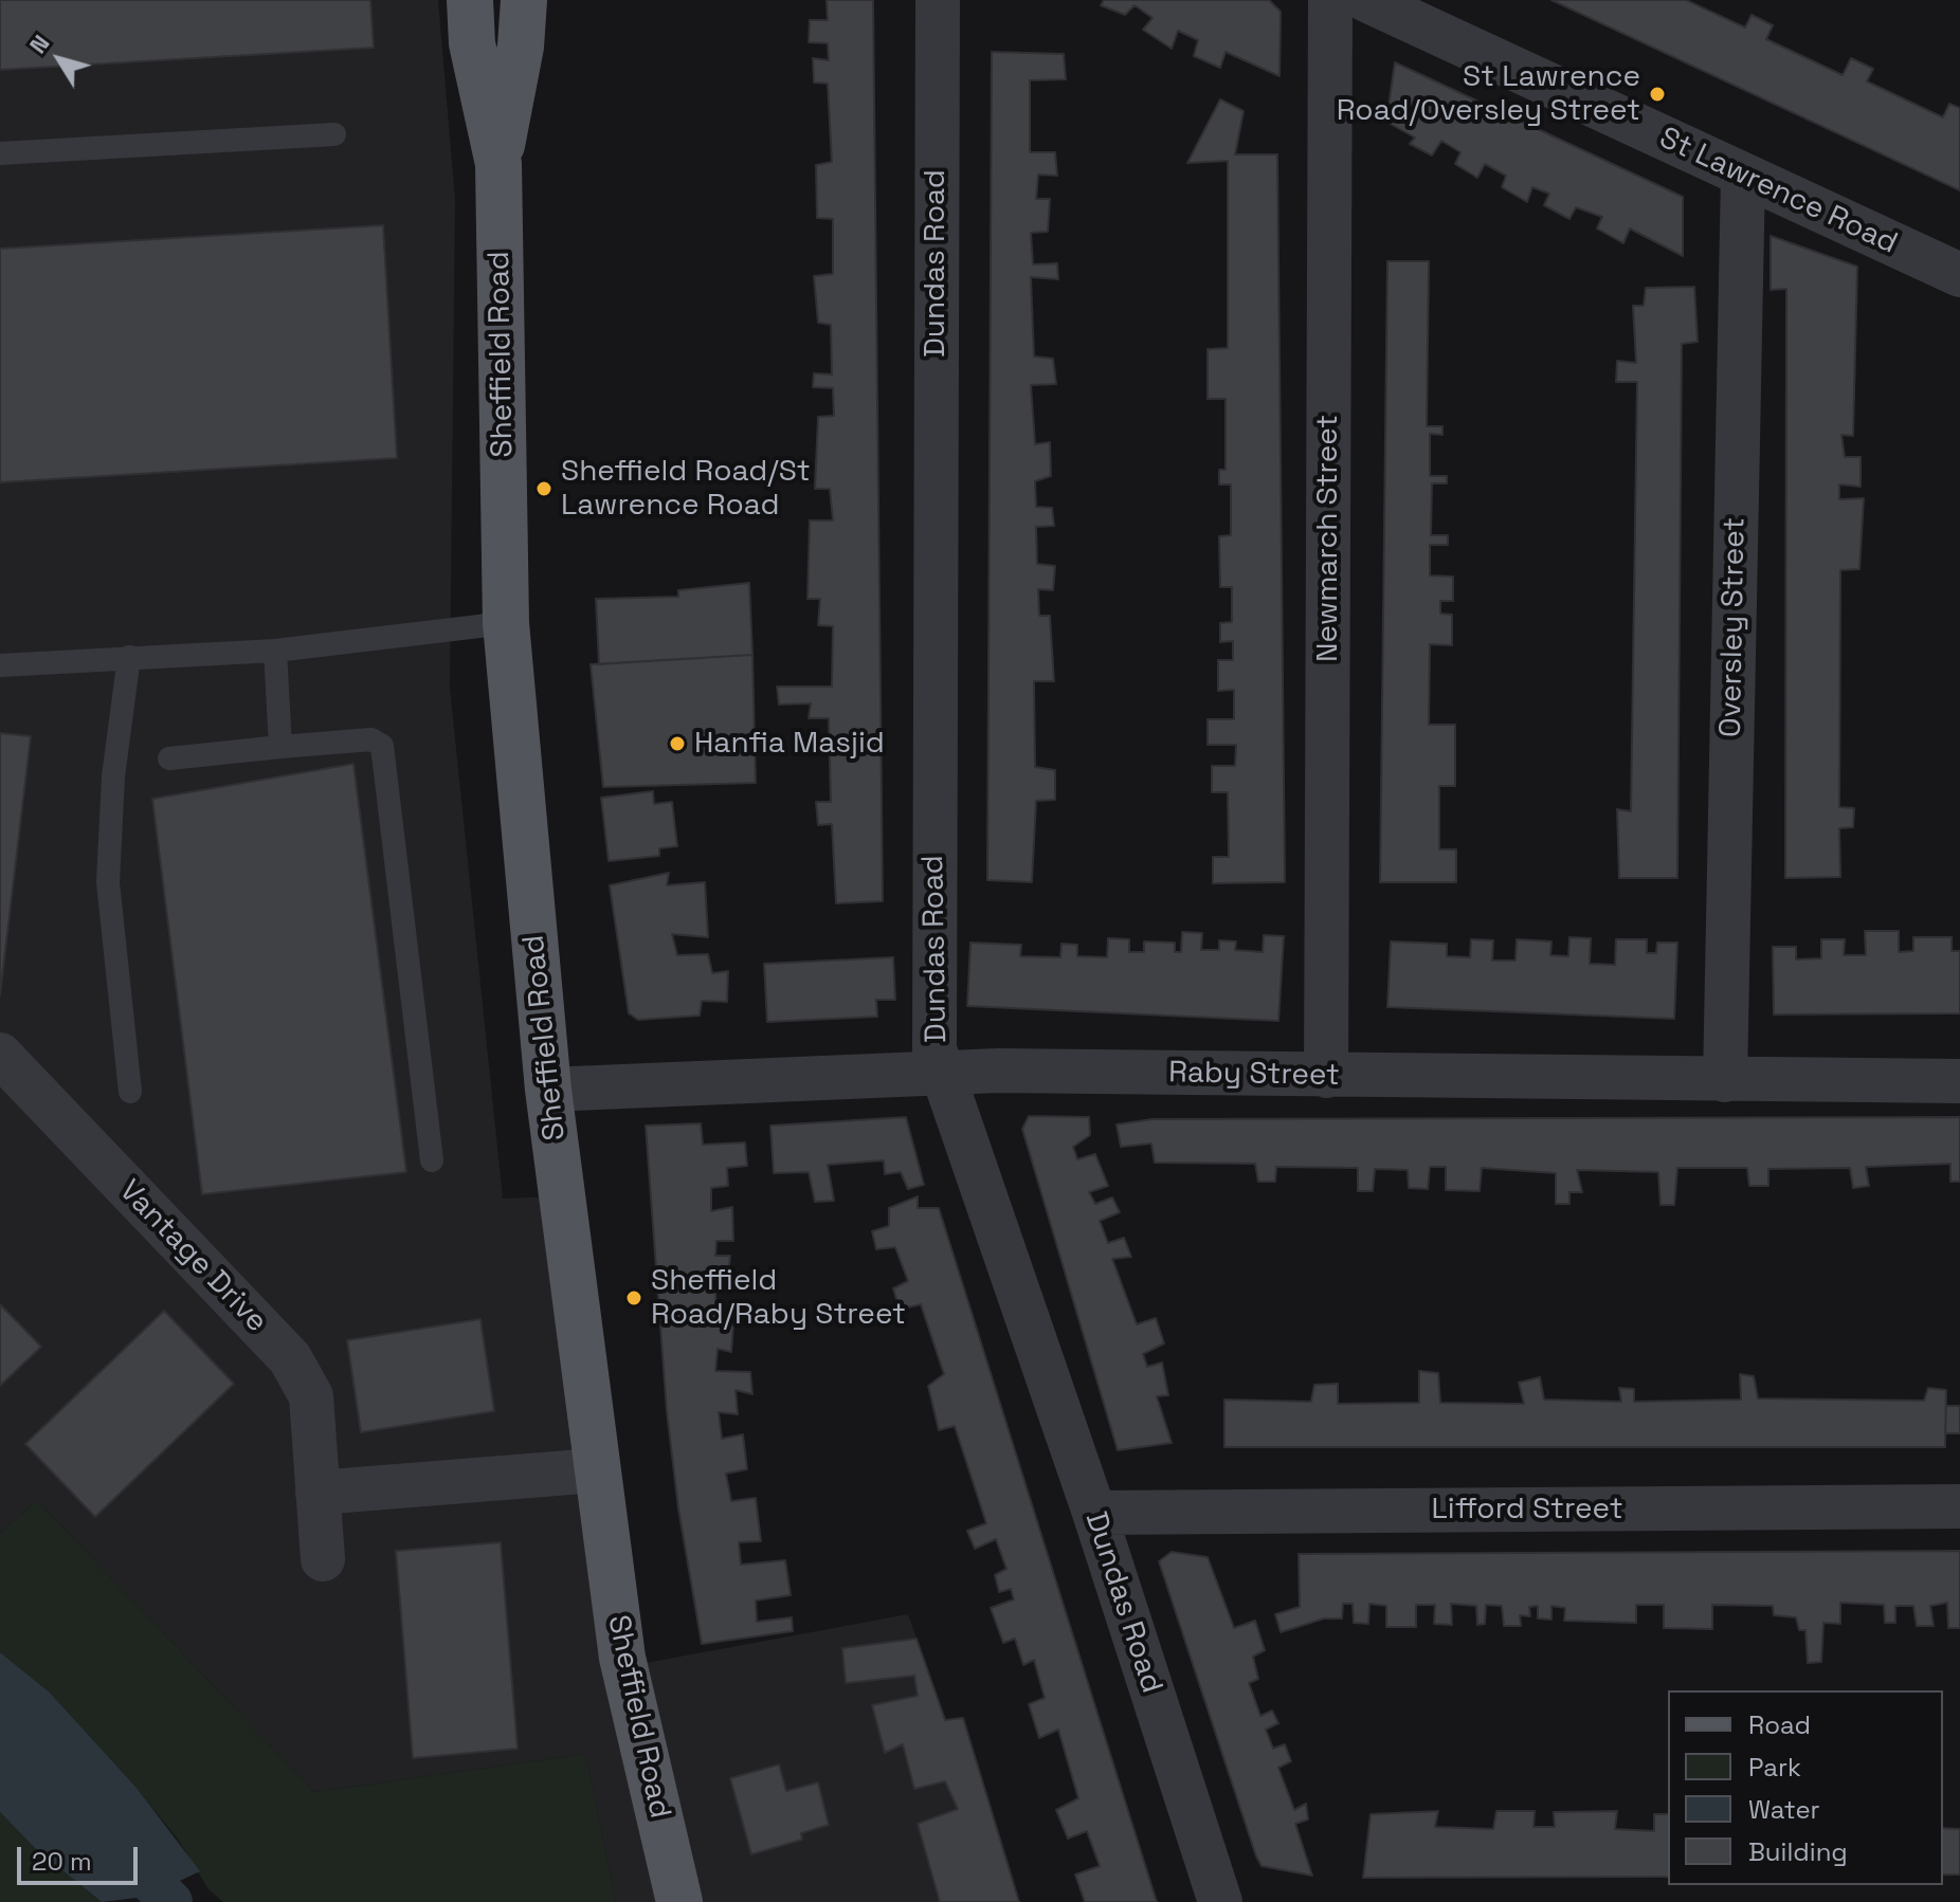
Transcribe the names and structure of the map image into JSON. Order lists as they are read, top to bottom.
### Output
{
  "streets": {
    "main road": ["Sheffield Road"],
    "street": [
      "St Lawrence Road",
      "Dundas Road",
      "Newmarch Street",
      "Oversley Street",
      "Raby Street",
      "Vantage Drive",
      "Lifford Street"
    ]
  },
  "crossings": [
    ["St Lawrence Road", "Oversley Street"],
    ["Dundas Road", "Raby Street"],
    ["Dundas Road", "Lifford Street"],
    ["Sheffield Road", "Raby Street"],
    ["Newmarch Street", "Raby Street"],
    ["Oversley Street", "Raby Street"]
  ],
  "places": [
    "St Lawrence Road/Oversley Street",
    "Sheffield Road/St Lawrence Road",
    "Hanfia Masjid",
    "Sheffield Road/Raby Street"
  ],
  "legend": [
    "Road",
    "Park",
    "Water",
    "Building"
  ],
  "scale_bar": "20 m",
  "north": "top left"
}
